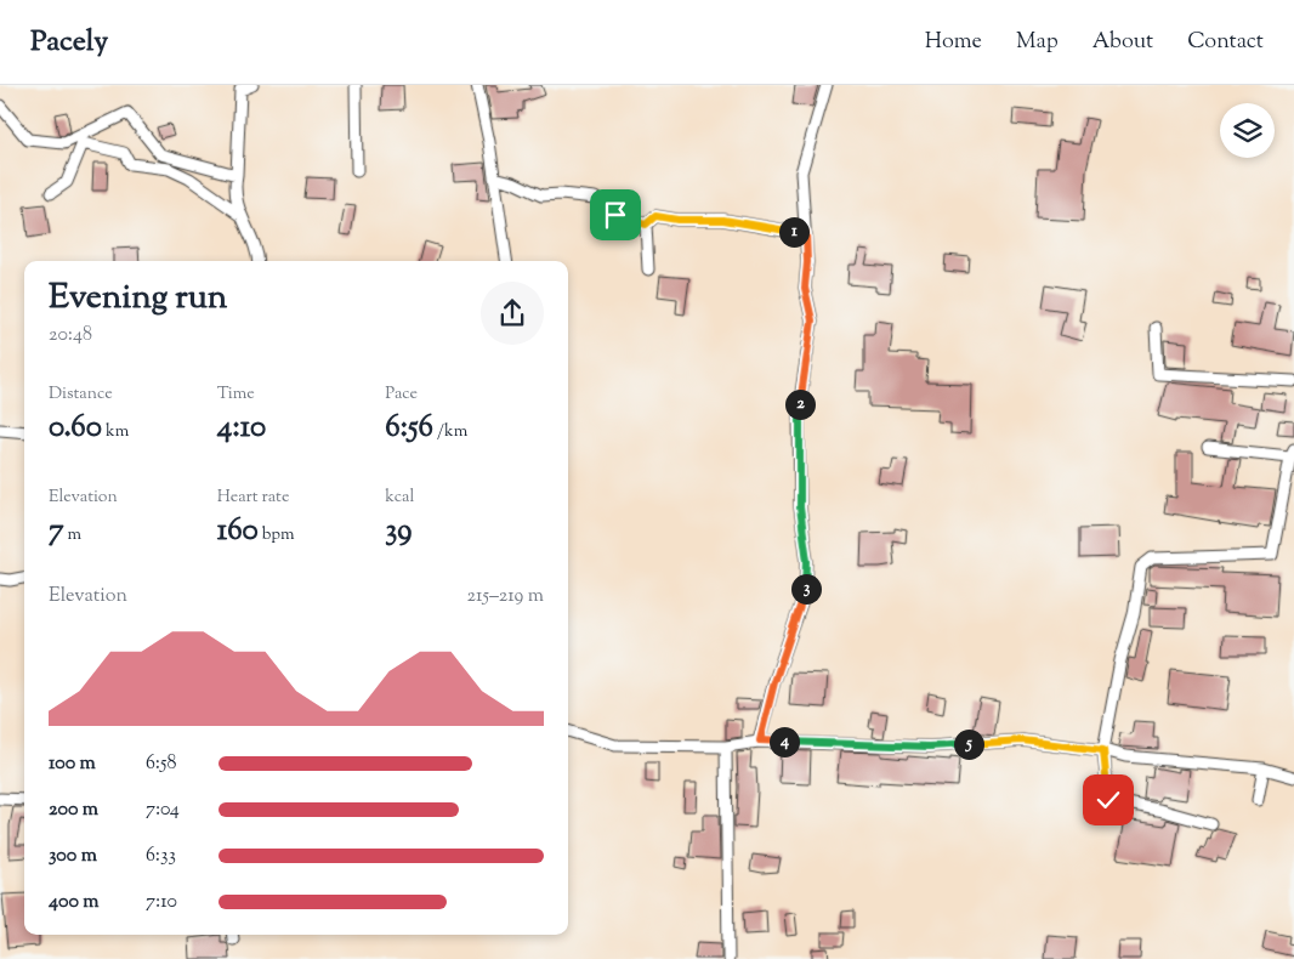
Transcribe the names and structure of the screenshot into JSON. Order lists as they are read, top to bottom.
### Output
{
  "page": {
    "header": "Pacely",
    "nav": [
      "Home",
      "Map",
      "About",
      "Contact"
    ],
    "pins": [
      "1",
      "2",
      "3",
      "4",
      "5"
    ],
    "heading": ["Evening run", "20:48"],
    "stats": [
      ["Distance", "0.60 km"],
      ["Time", "4:10"],
      ["Pace", "6:56 /km"],
      ["Elevation", "7 m"],
      ["Heart rate", "160 bpm"],
      ["kcal", "39"]
    ],
    "chart": ["Elevation", "215–219 m"],
    "list": [
      {
        "name": "100 m",
        "note": "6:58"
      },
      {
        "name": "200 m",
        "note": "7:04"
      },
      {
        "name": "300 m",
        "note": "6:33"
      },
      {
        "name": "400 m",
        "note": "7:10"
      }
    ]
  }
}
